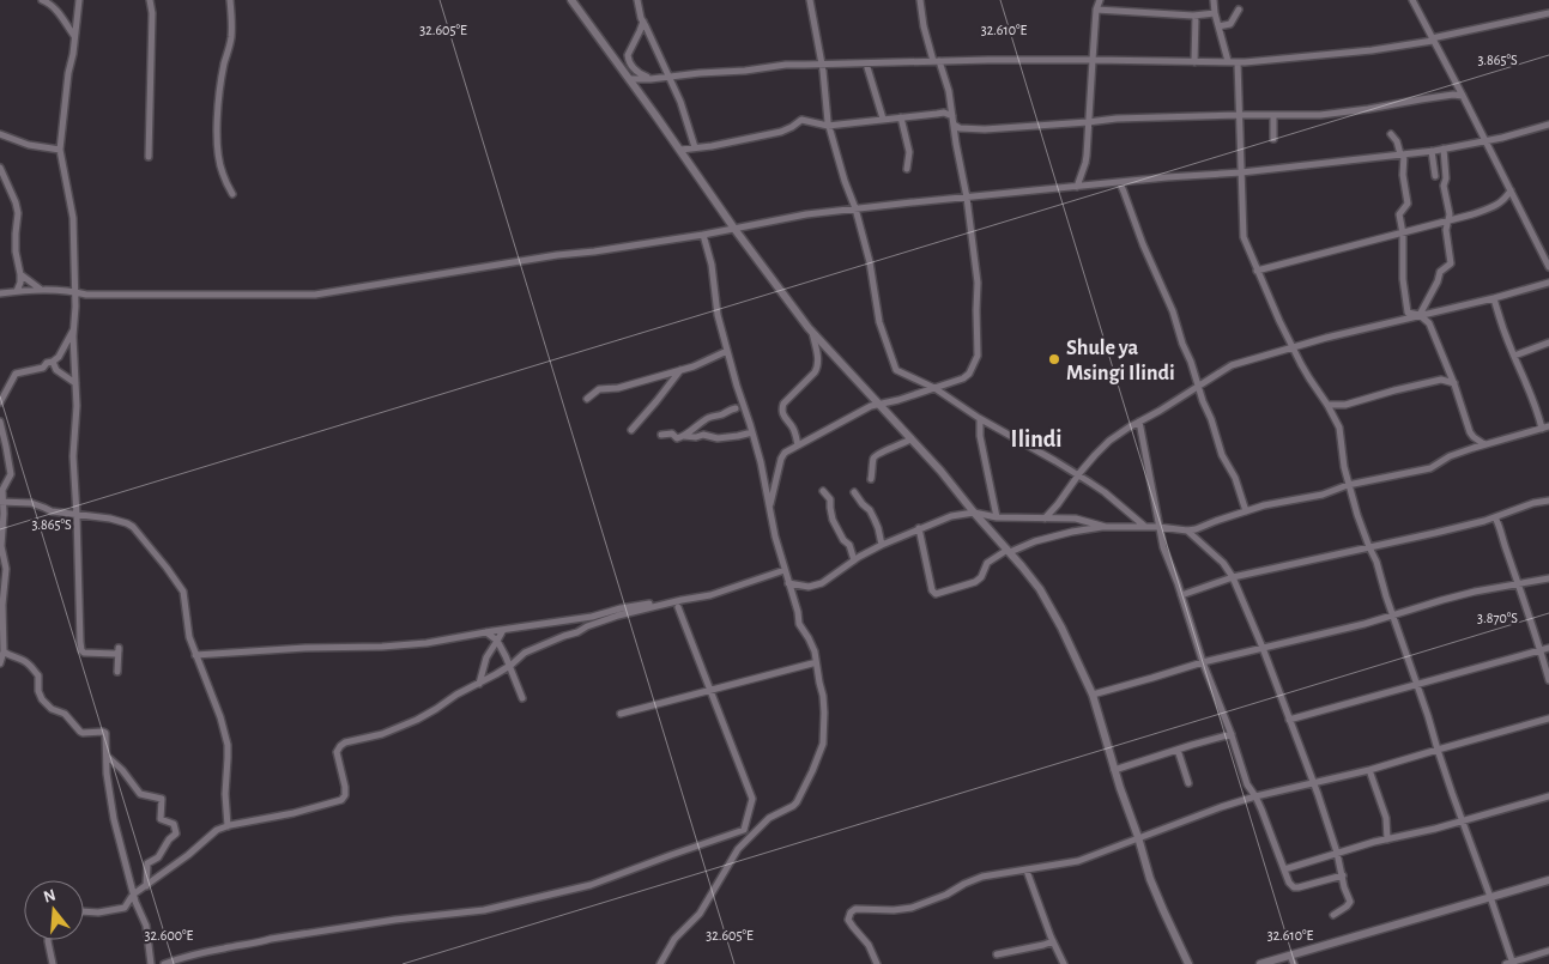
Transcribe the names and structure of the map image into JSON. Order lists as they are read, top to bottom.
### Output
{
  "districts": ["Ilindi"],
  "places": ["Shule ya Msingi Ilindi"],
  "north": "top",
  "coordinates": [
    "32.605°E",
    "32.610°E",
    "3.865°S",
    "3.870°S",
    "32.600°E"
  ]
}
